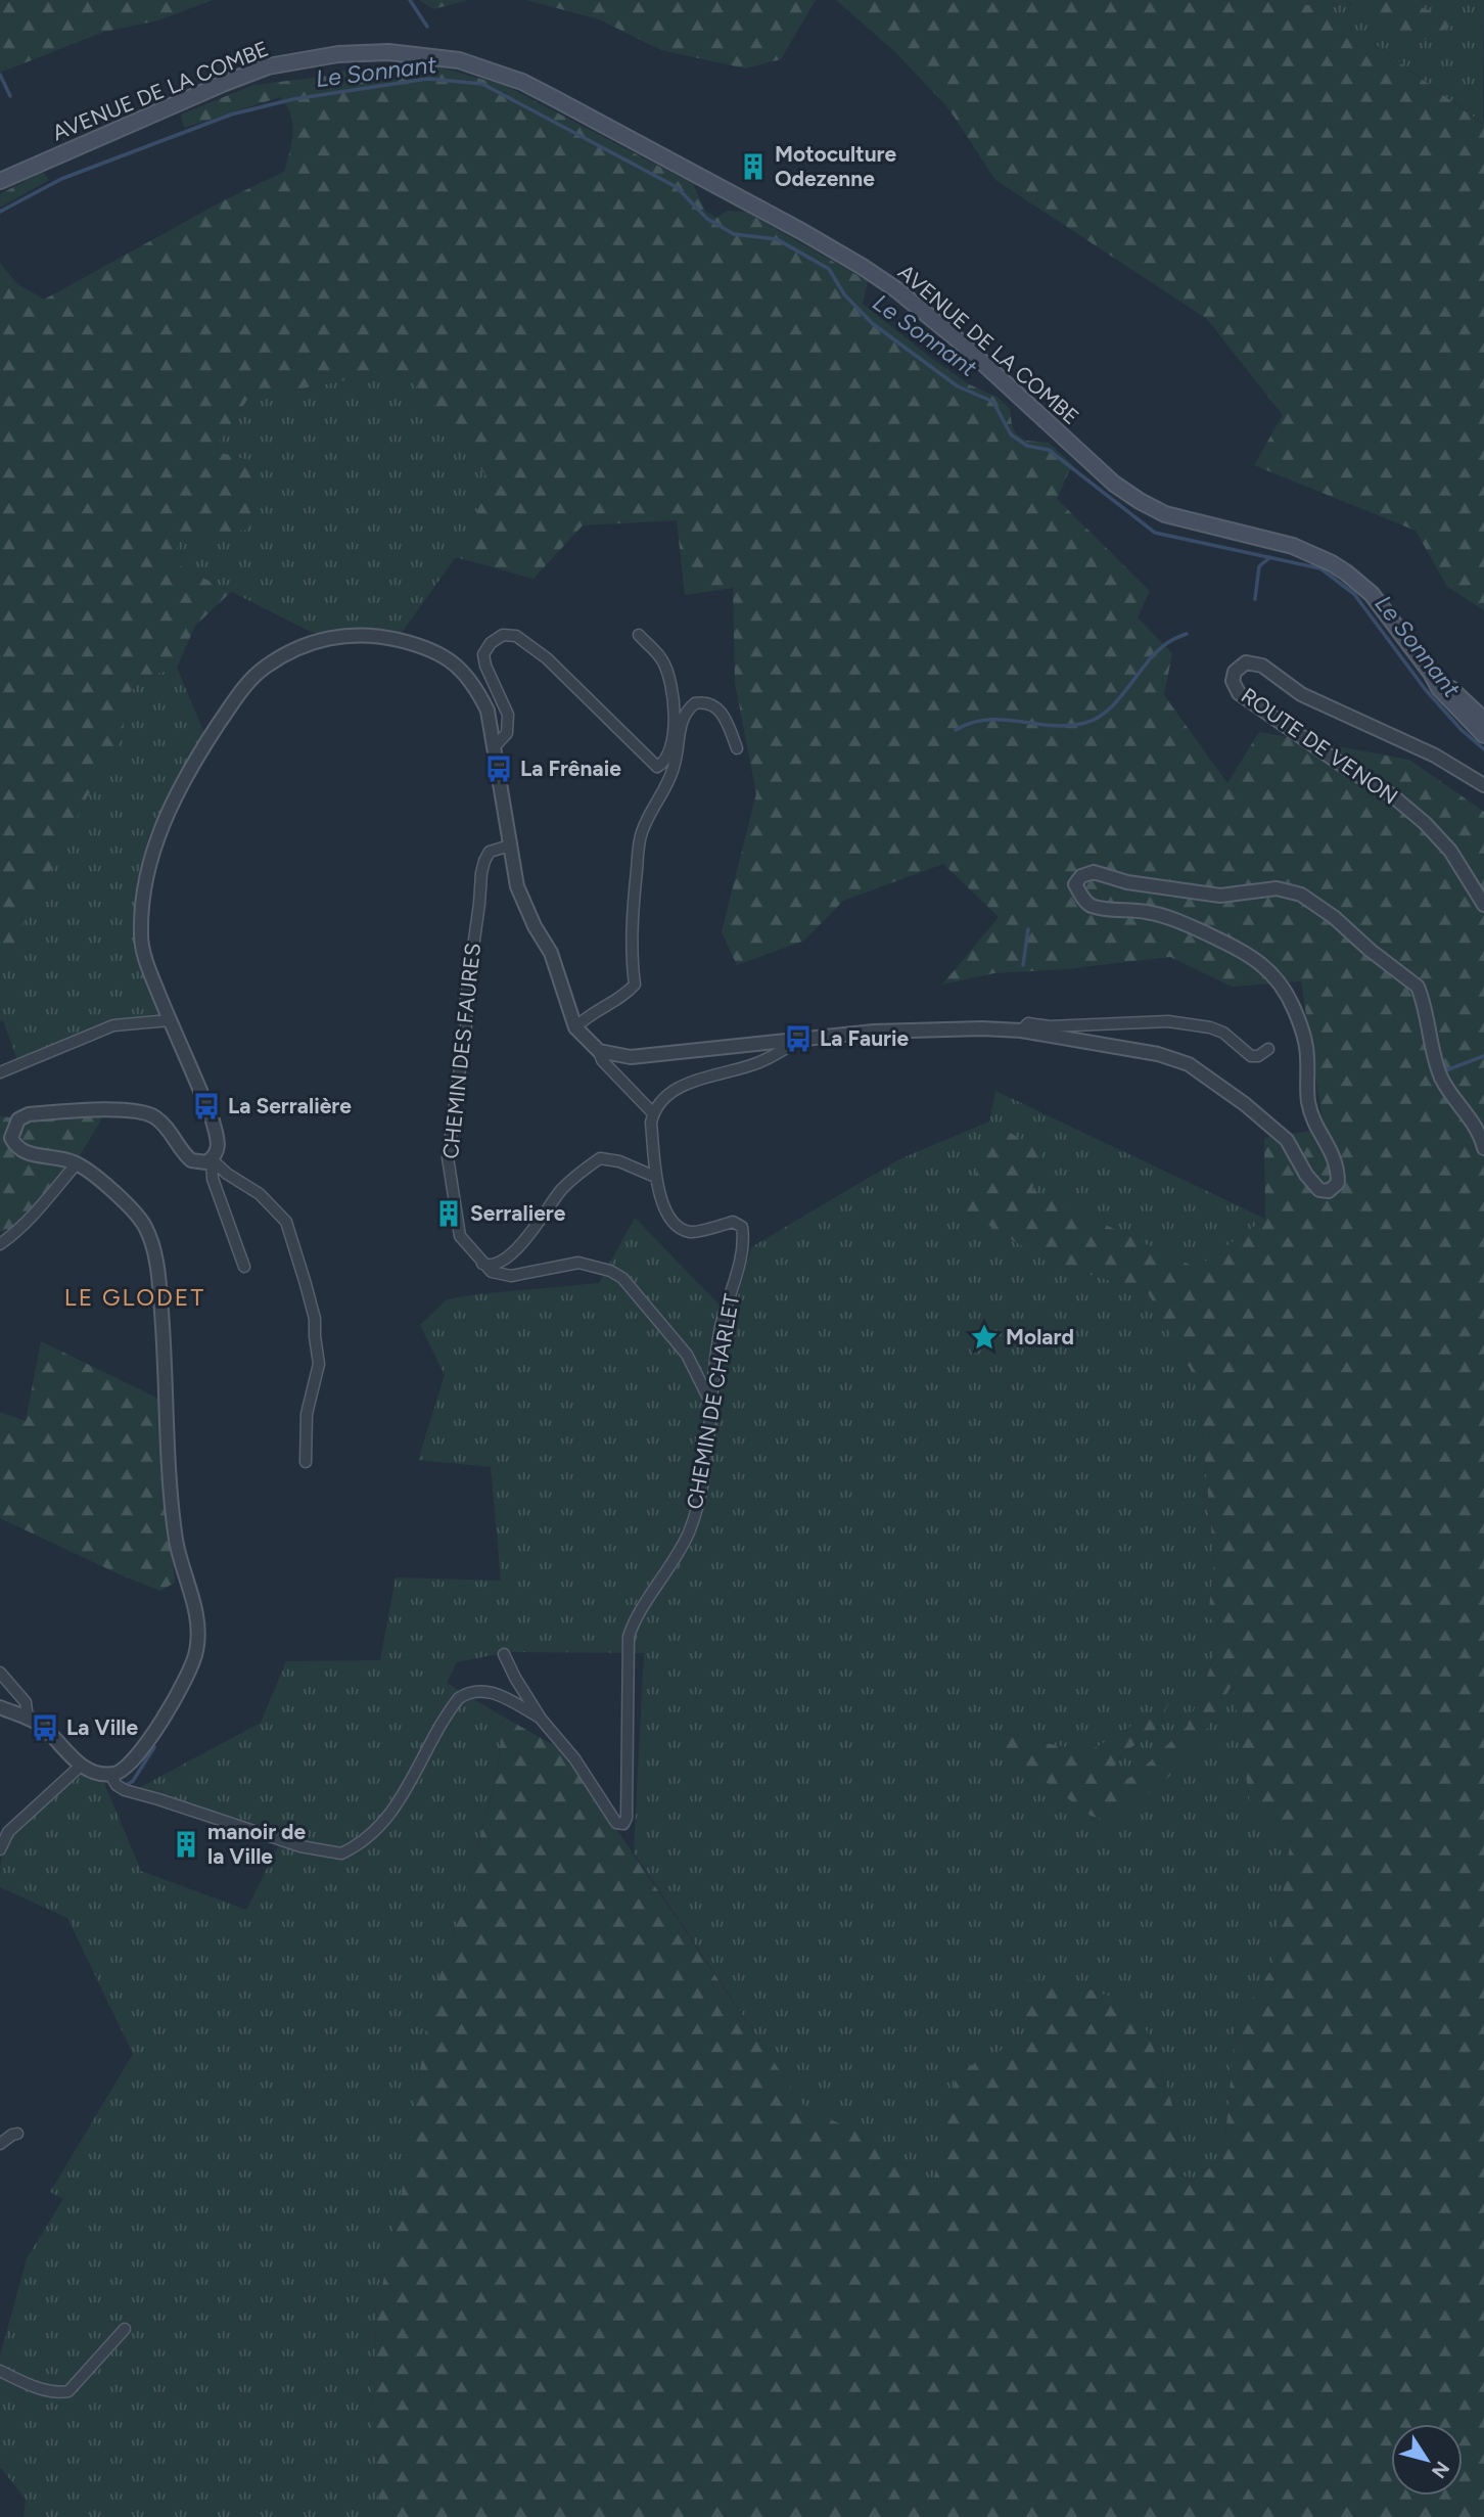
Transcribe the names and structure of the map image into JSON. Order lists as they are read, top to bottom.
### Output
{
  "streets": {
    "main road": ["AVENUE DE LA COMBE"],
    "street": ["ROUTE DE VENON", "CHEMIN DES FAURES", "CHEMIN DE CHARLET"]
  },
  "districts": ["LE GLODET"],
  "water": ["Le Sonnant"],
  "places": {
    "building": ["Motoculture Odezenne", "Serraliere", "manoir de la Ville"],
    "bus stop": [
      "La Frênaie",
      "La Faurie",
      "La Serralière",
      "La Ville"
    ],
    "place": ["Molard"]
  },
  "north": "bottom right"
}
